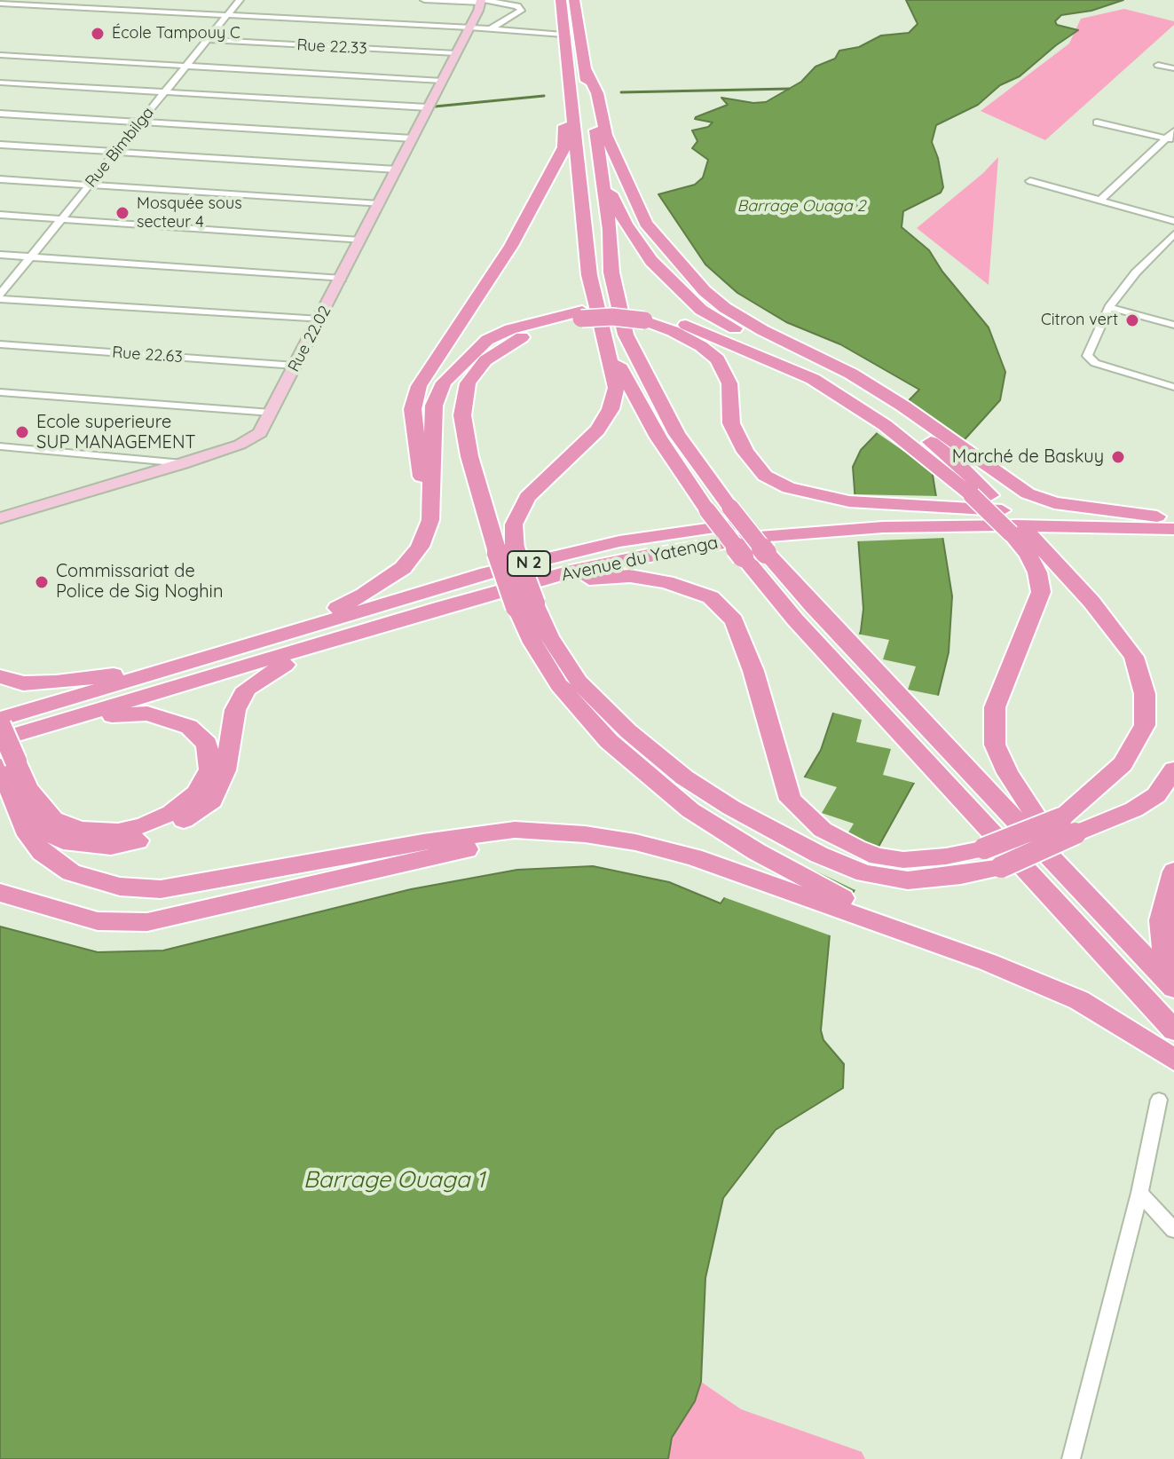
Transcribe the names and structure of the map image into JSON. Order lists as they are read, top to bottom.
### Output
{
  "streets": {
    "main road": ["Avenue du Yatenga", "N 2"],
    "street": [
      "Rue 22.33",
      "Rue Bimbilga",
      "Rue 22.02",
      "Rue 22.63"
    ]
  },
  "crossings": [
    ["Rue 22.33", "Rue Bimbilga"],
    ["Rue 22.33", "Rue 22.02"],
    ["Rue 22.02", "Rue 22.63"]
  ],
  "water": ["Barrage Ouaga 2", "Barrage Ouaga 1"],
  "places": [
    "École Tampouy C",
    "Mosquée sous secteur 4",
    "Citron vert",
    "Ecole superieure SUP MANAGEMENT",
    "Marché de Baskuy",
    "Commissariat de Police de Sig Noghin"
  ]
}
